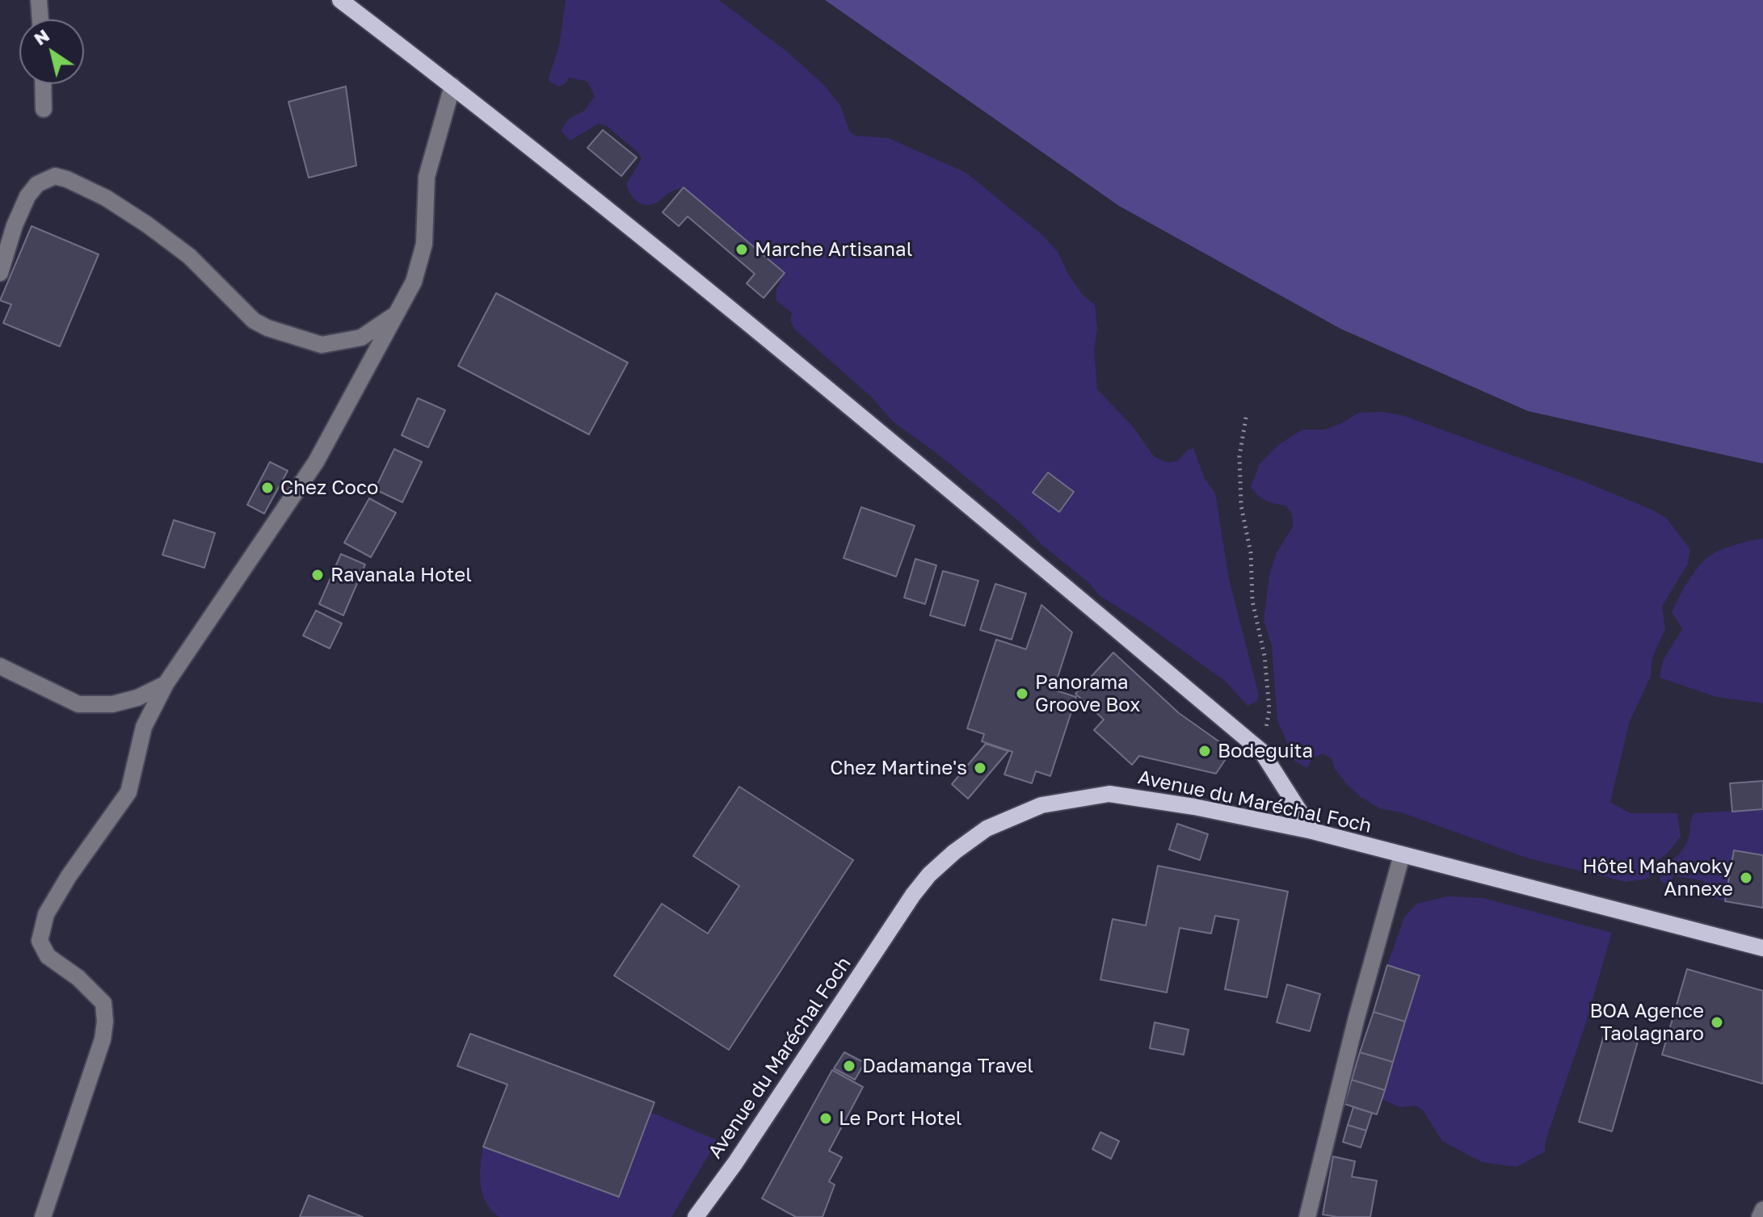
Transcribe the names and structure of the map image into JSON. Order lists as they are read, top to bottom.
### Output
{
  "streets": {
    "main road": ["Avenue du Maréchal Foch"]
  },
  "places": [
    "Marche Artisanal",
    "Chez Coco",
    "Ravanala Hotel",
    "Panorama Groove Box",
    "Bodeguita",
    "Chez Martine's",
    "Hôtel Mahavoky Annexe",
    "BOA Agence Taolagnaro",
    "Dadamanga Travel",
    "Le Port Hotel"
  ],
  "north": "top left"
}
